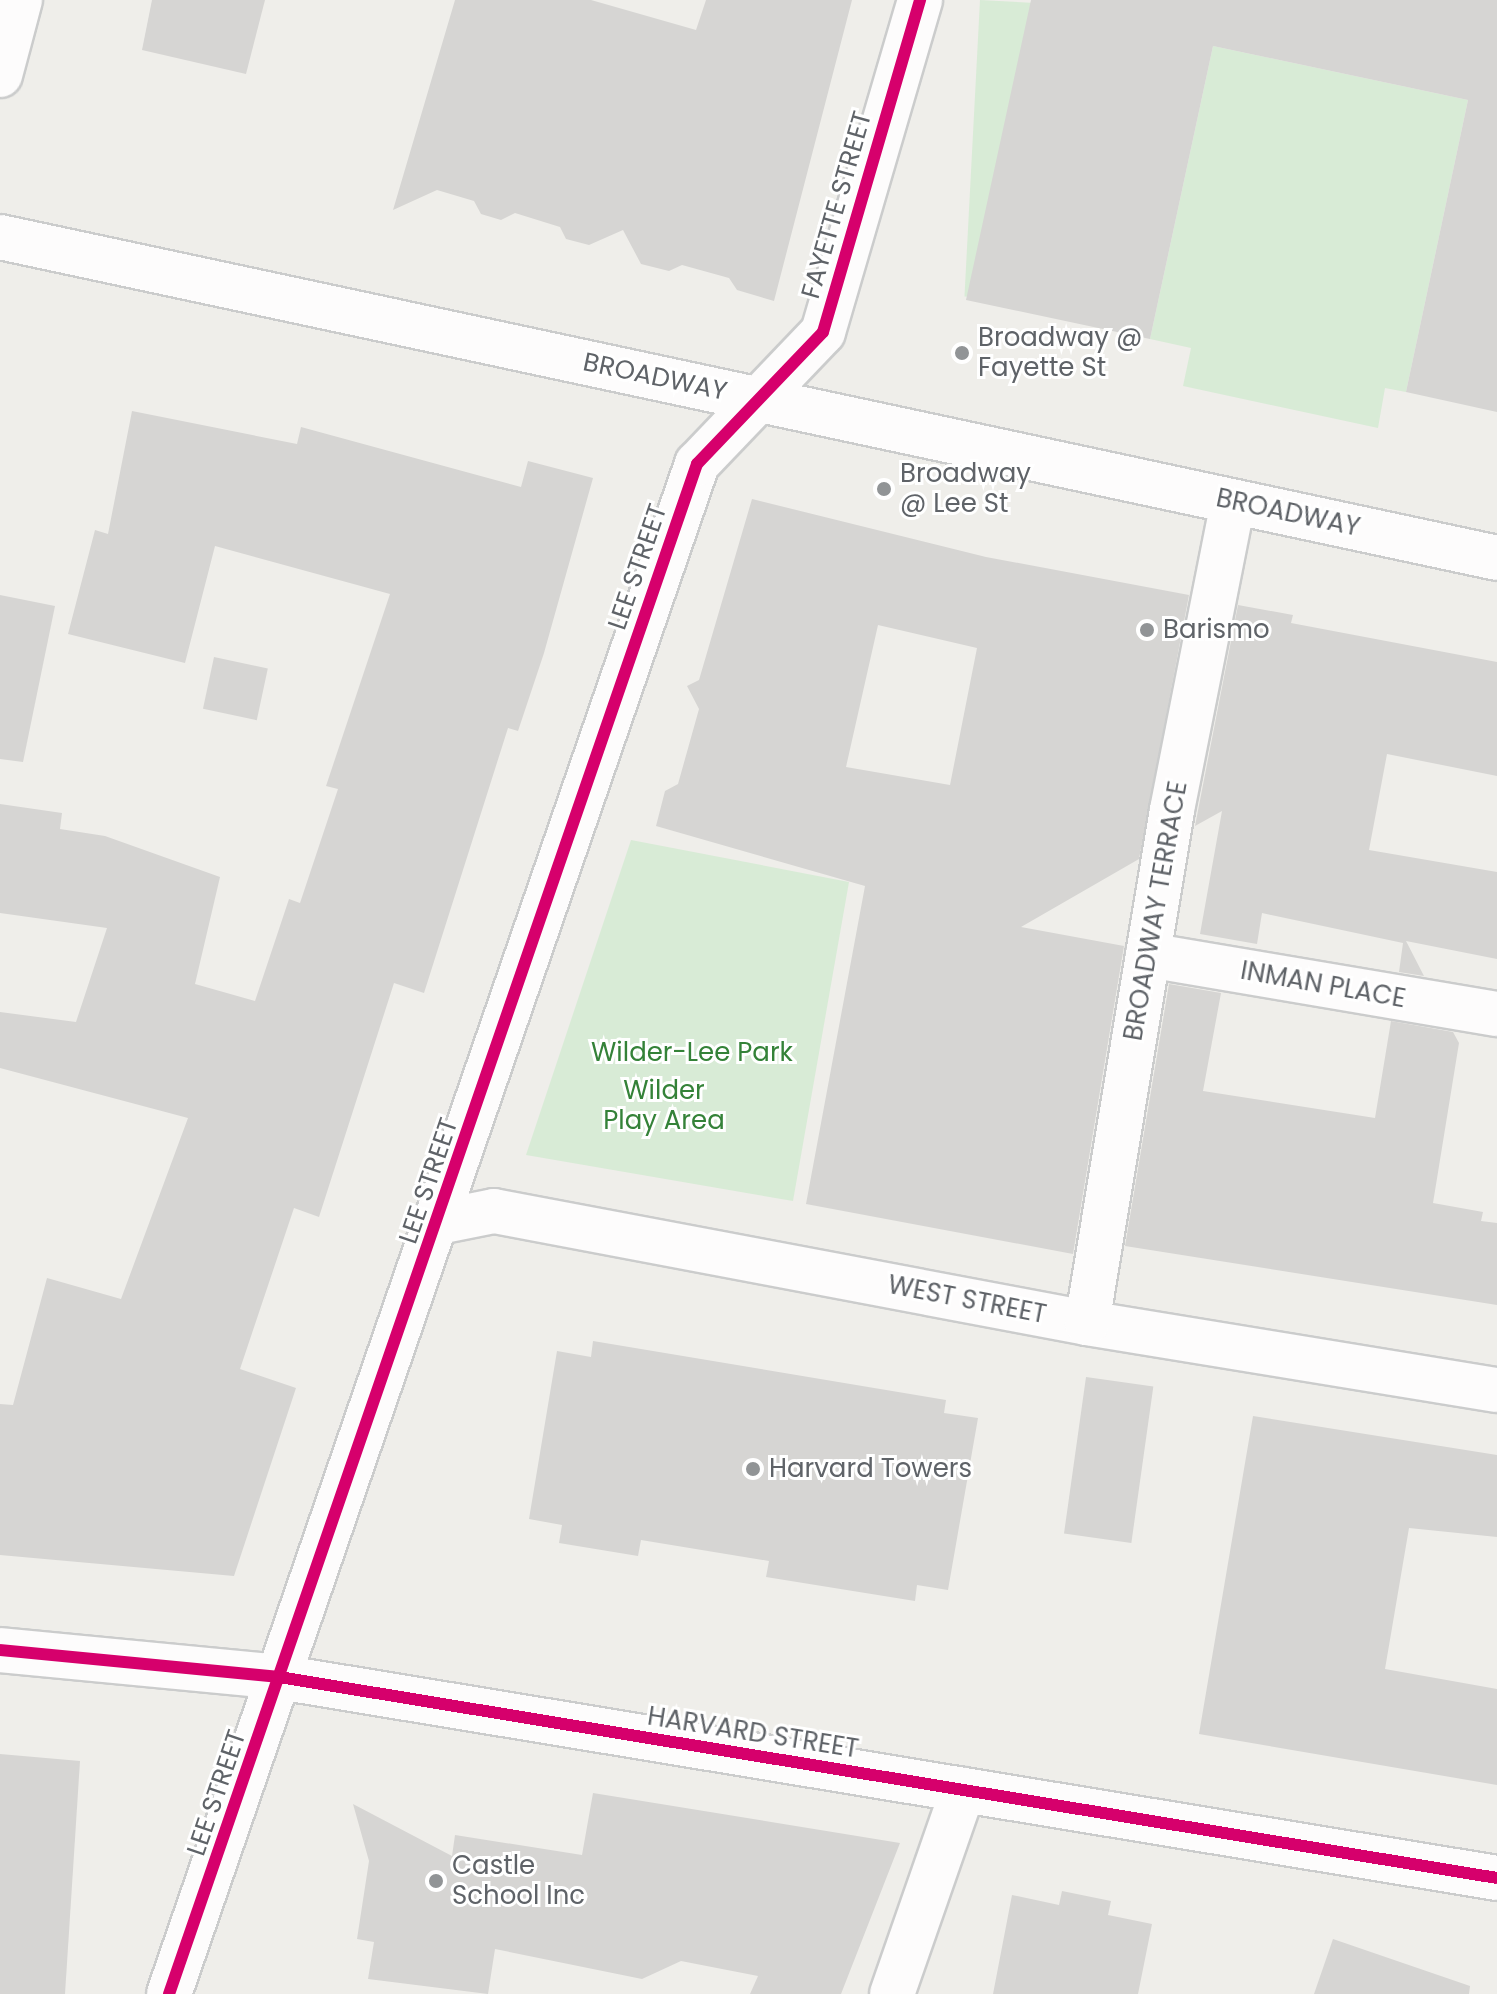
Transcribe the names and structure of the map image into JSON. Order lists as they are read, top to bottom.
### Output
{
  "streets": {
    "street": [
      "FAYETTE STREET",
      "BROADWAY",
      "LEE STREET",
      "BROADWAY TERRACE",
      "INMAN PLACE",
      "WEST STREET",
      "HARVARD STREET"
    ]
  },
  "crossings": [
    ["FAYETTE STREET", "BROADWAY"],
    ["FAYETTE STREET", "LEE STREET"],
    ["BROADWAY", "LEE STREET"],
    ["BROADWAY", "BROADWAY TERRACE"],
    ["LEE STREET", "WEST STREET"],
    ["LEE STREET", "HARVARD STREET"],
    ["BROADWAY TERRACE", "INMAN PLACE"],
    ["BROADWAY TERRACE", "WEST STREET"]
  ],
  "parks": ["Wilder-Lee Park", "Wilder Play Area"],
  "places": [
    "Broadway @ Fayette St",
    "Broadway @ Lee St",
    "Barismo",
    "Harvard Towers",
    "Castle School Inc"
  ]
}
